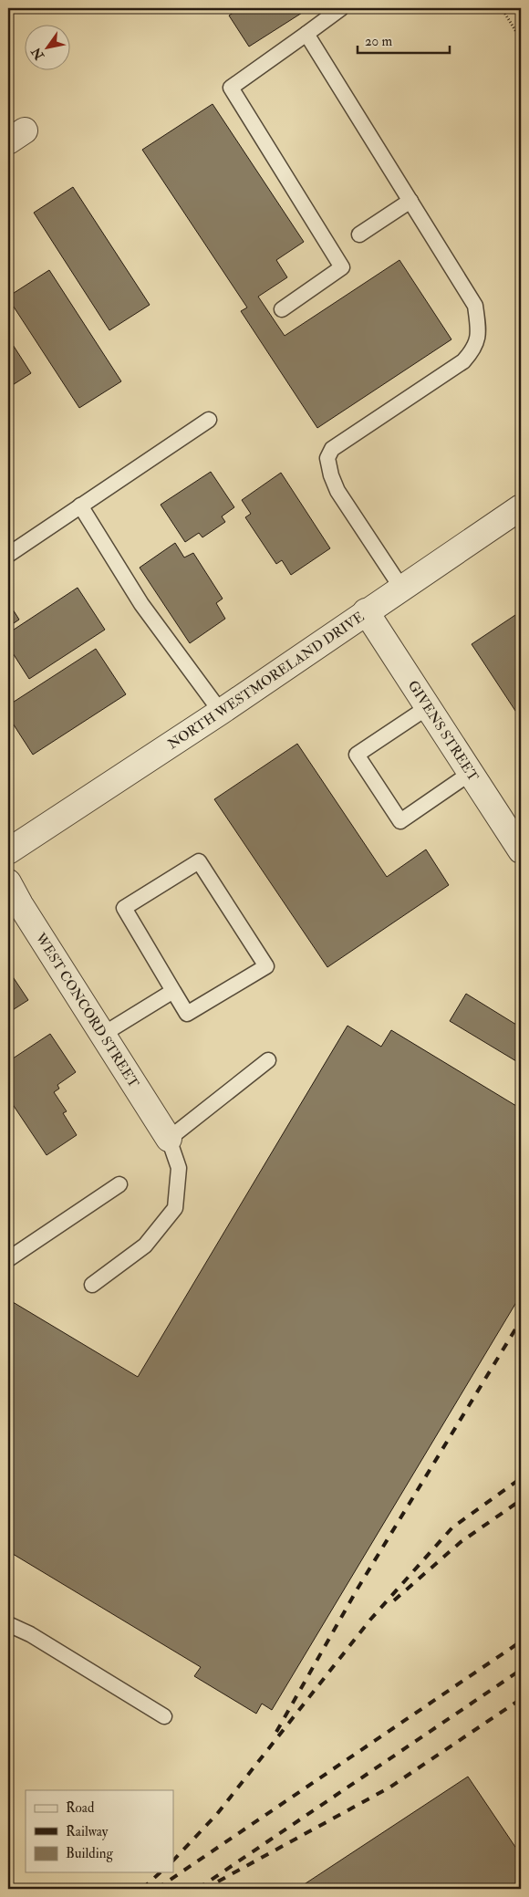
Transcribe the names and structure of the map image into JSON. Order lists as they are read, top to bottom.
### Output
{
  "streets": {
    "street": ["NORTH WESTMORELAND DRIVE", "GIVENS STREET", "WEST CONCORD STREET"]
  },
  "crossings": [
    ["NORTH WESTMORELAND DRIVE", "GIVENS STREET"]
  ],
  "legend": ["Road", "Railway", "Building"],
  "scale_bar": "20 m",
  "north": "bottom left"
}
